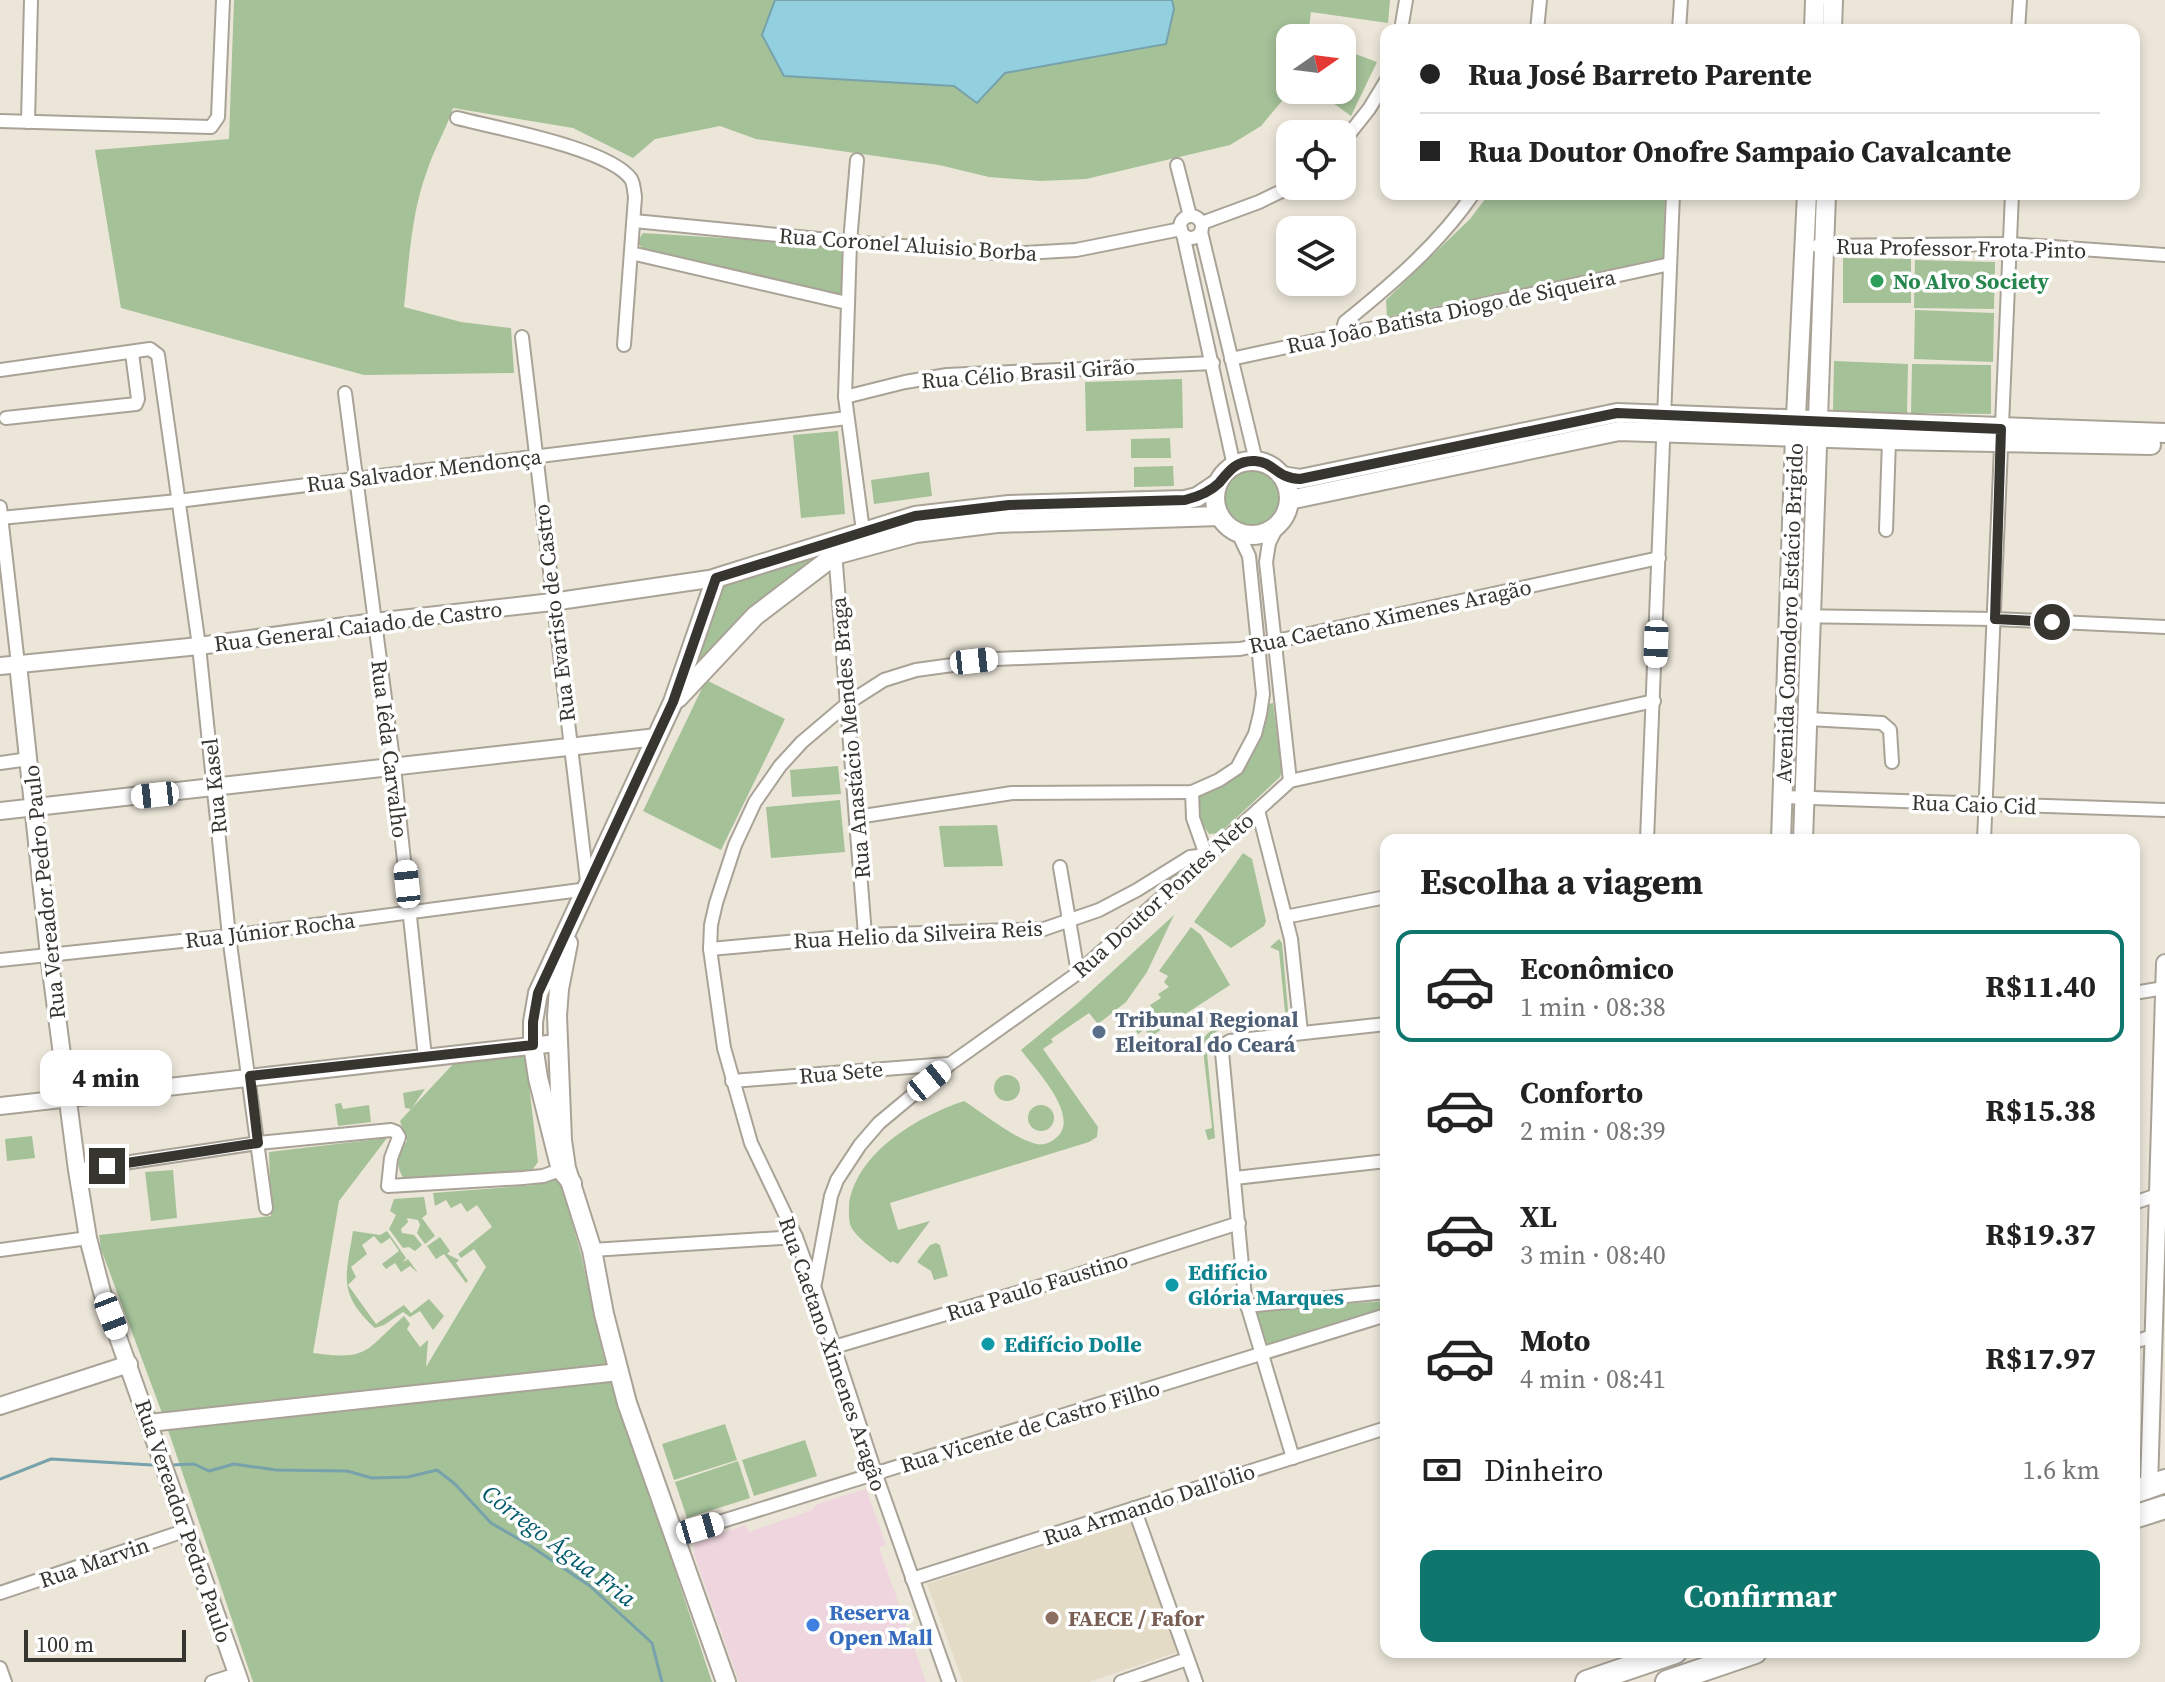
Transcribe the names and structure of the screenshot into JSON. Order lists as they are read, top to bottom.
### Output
{
  "streets": {
    "main road": ["Avenida Comodoro Estácio Brigido"],
    "street": [
      "Rua Coronel Aluisio Borba",
      "Rua Professor Frota Pinto",
      "Rua João Batista Diogo de Siqueira",
      "Rua Célio Brasil Girão",
      "Rua Salvador Mendonça",
      "Rua Evaristo de Castro",
      "Rua Caetano Ximenes Aragão",
      "Rua General Caiado de Castro",
      "Rua Anastácio Mendes Braga",
      "Rua Iêda Carvalho",
      "Rua Kasel",
      "Rua Caio Cid",
      "Rua Vereador Pedro Paulo",
      "Rua Doutor Pontes Neto",
      "Rua Júnior Rocha",
      "Rua Helio da Silveira Reis",
      "Rua Sete",
      "Rua Paulo Faustino",
      "Rua Vicente de Castro Filho",
      "Rua Armando Dall'olio",
      "Rua Marvin"
    ]
  },
  "crossings": [
    ["Rua Professor Frota Pinto", "Avenida Comodoro Estácio Brigido"],
    ["Rua Salvador Mendonça", "Rua Evaristo de Castro"],
    ["Rua Salvador Mendonça", "Rua Iêda Carvalho"],
    ["Rua Salvador Mendonça", "Rua Kasel"],
    ["Rua Salvador Mendonça", "Rua Vereador Pedro Paulo"],
    ["Rua Evaristo de Castro", "Rua General Caiado de Castro"],
    ["Rua Evaristo de Castro", "Rua Júnior Rocha"],
    ["Avenida Comodoro Estácio Brigido", "Rua Caio Cid"],
    ["Rua Caetano Ximenes Aragão", "Rua Anastácio Mendes Braga"],
    ["Rua Caetano Ximenes Aragão", "Rua Doutor Pontes Neto"],
    ["Rua Caetano Ximenes Aragão", "Rua Helio da Silveira Reis"],
    ["Rua Caetano Ximenes Aragão", "Rua Sete"],
    ["Rua Caetano Ximenes Aragão", "Rua Paulo Faustino"],
    ["Rua Caetano Ximenes Aragão", "Rua Vicente de Castro Filho"],
    ["Rua Caetano Ximenes Aragão", "Rua Armando Dall'olio"],
    ["Rua General Caiado de Castro", "Rua Iêda Carvalho"],
    ["Rua General Caiado de Castro", "Rua Kasel"],
    ["Rua General Caiado de Castro", "Rua Vereador Pedro Paulo"],
    ["Rua Anastácio Mendes Braga", "Rua Helio da Silveira Reis"],
    ["Rua Iêda Carvalho", "Rua Júnior Rocha"],
    ["Rua Kasel", "Rua Júnior Rocha"],
    ["Rua Vereador Pedro Paulo", "Rua Júnior Rocha"],
    ["Rua Vereador Pedro Paulo", "Rua Marvin"],
    ["Rua Doutor Pontes Neto", "Rua Helio da Silveira Reis"],
    ["Rua Doutor Pontes Neto", "Rua Sete"]
  ],
  "water": ["Córrego Água Fria"],
  "places": [
    "No Alvo Society",
    "Tribunal Regional Eleitoral do Ceará",
    "Edifício Glória Marques",
    "Edifício Dolle",
    "FAECE / Fafor",
    "Reserva Open Mall"
  ],
  "scale_bar": "100 m",
  "north": "right",
  "page": {
    "banner": ["Rua José Barreto Parente", "Rua Doutor Onofre Sampaio Cavalcante"],
    "heading": "Escolha a viagem",
    "list": [
      {
        "name": "Econômico",
        "note": "1 min · 08:38",
        "value": "R$11.40"
      },
      {
        "name": "Conforto",
        "note": "2 min · 08:39",
        "value": "R$15.38"
      },
      {
        "name": "XL",
        "note": "3 min · 08:40",
        "value": "R$19.37"
      },
      {
        "name": "Moto",
        "note": "4 min · 08:41",
        "value": "R$17.97"
      }
    ],
    "bubble": "4 min",
    "pay": ["Dinheiro", "1.6 km"],
    "buttons": "Confirmar",
    "scale": "100 m"
  }
}
